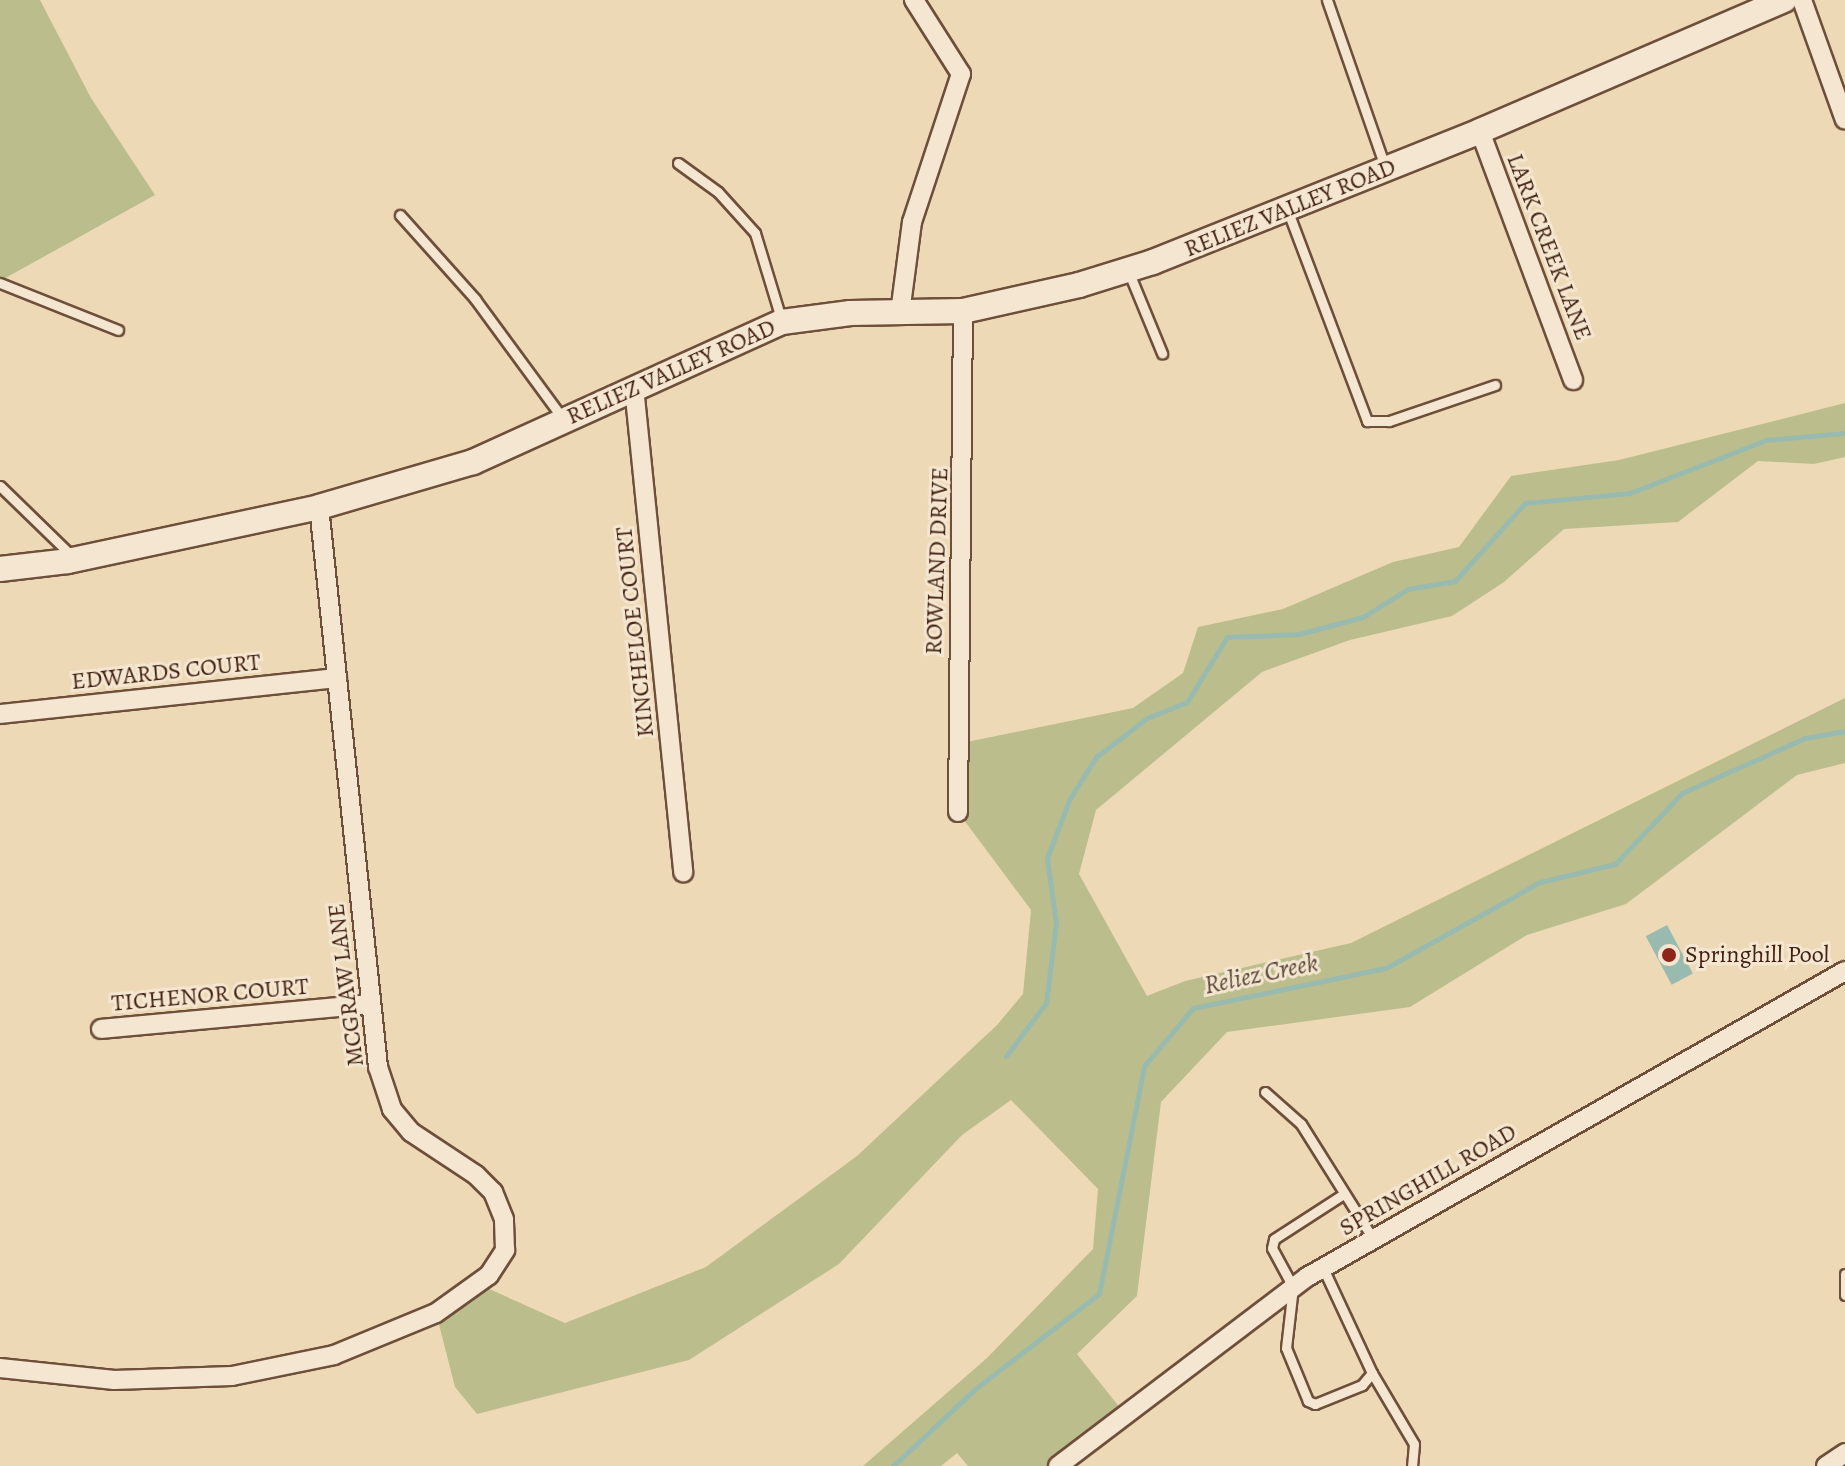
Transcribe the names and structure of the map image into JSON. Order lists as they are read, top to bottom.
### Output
{
  "streets": {
    "main road": ["RELIEZ VALLEY ROAD"],
    "street": [
      "LARK CREEK LANE",
      "ROWLAND DRIVE",
      "KINCHELOE COURT",
      "EDWARDS COURT",
      "MCGRAW LANE",
      "TICHENOR COURT",
      "SPRINGHILL ROAD"
    ]
  },
  "crossings": [
    ["RELIEZ VALLEY ROAD", "LARK CREEK LANE"],
    ["RELIEZ VALLEY ROAD", "ROWLAND DRIVE"],
    ["RELIEZ VALLEY ROAD", "KINCHELOE COURT"],
    ["RELIEZ VALLEY ROAD", "MCGRAW LANE"],
    ["EDWARDS COURT", "MCGRAW LANE"],
    ["MCGRAW LANE", "TICHENOR COURT"]
  ],
  "water": ["Reliez Creek"],
  "places": ["Springhill Pool"]
}
